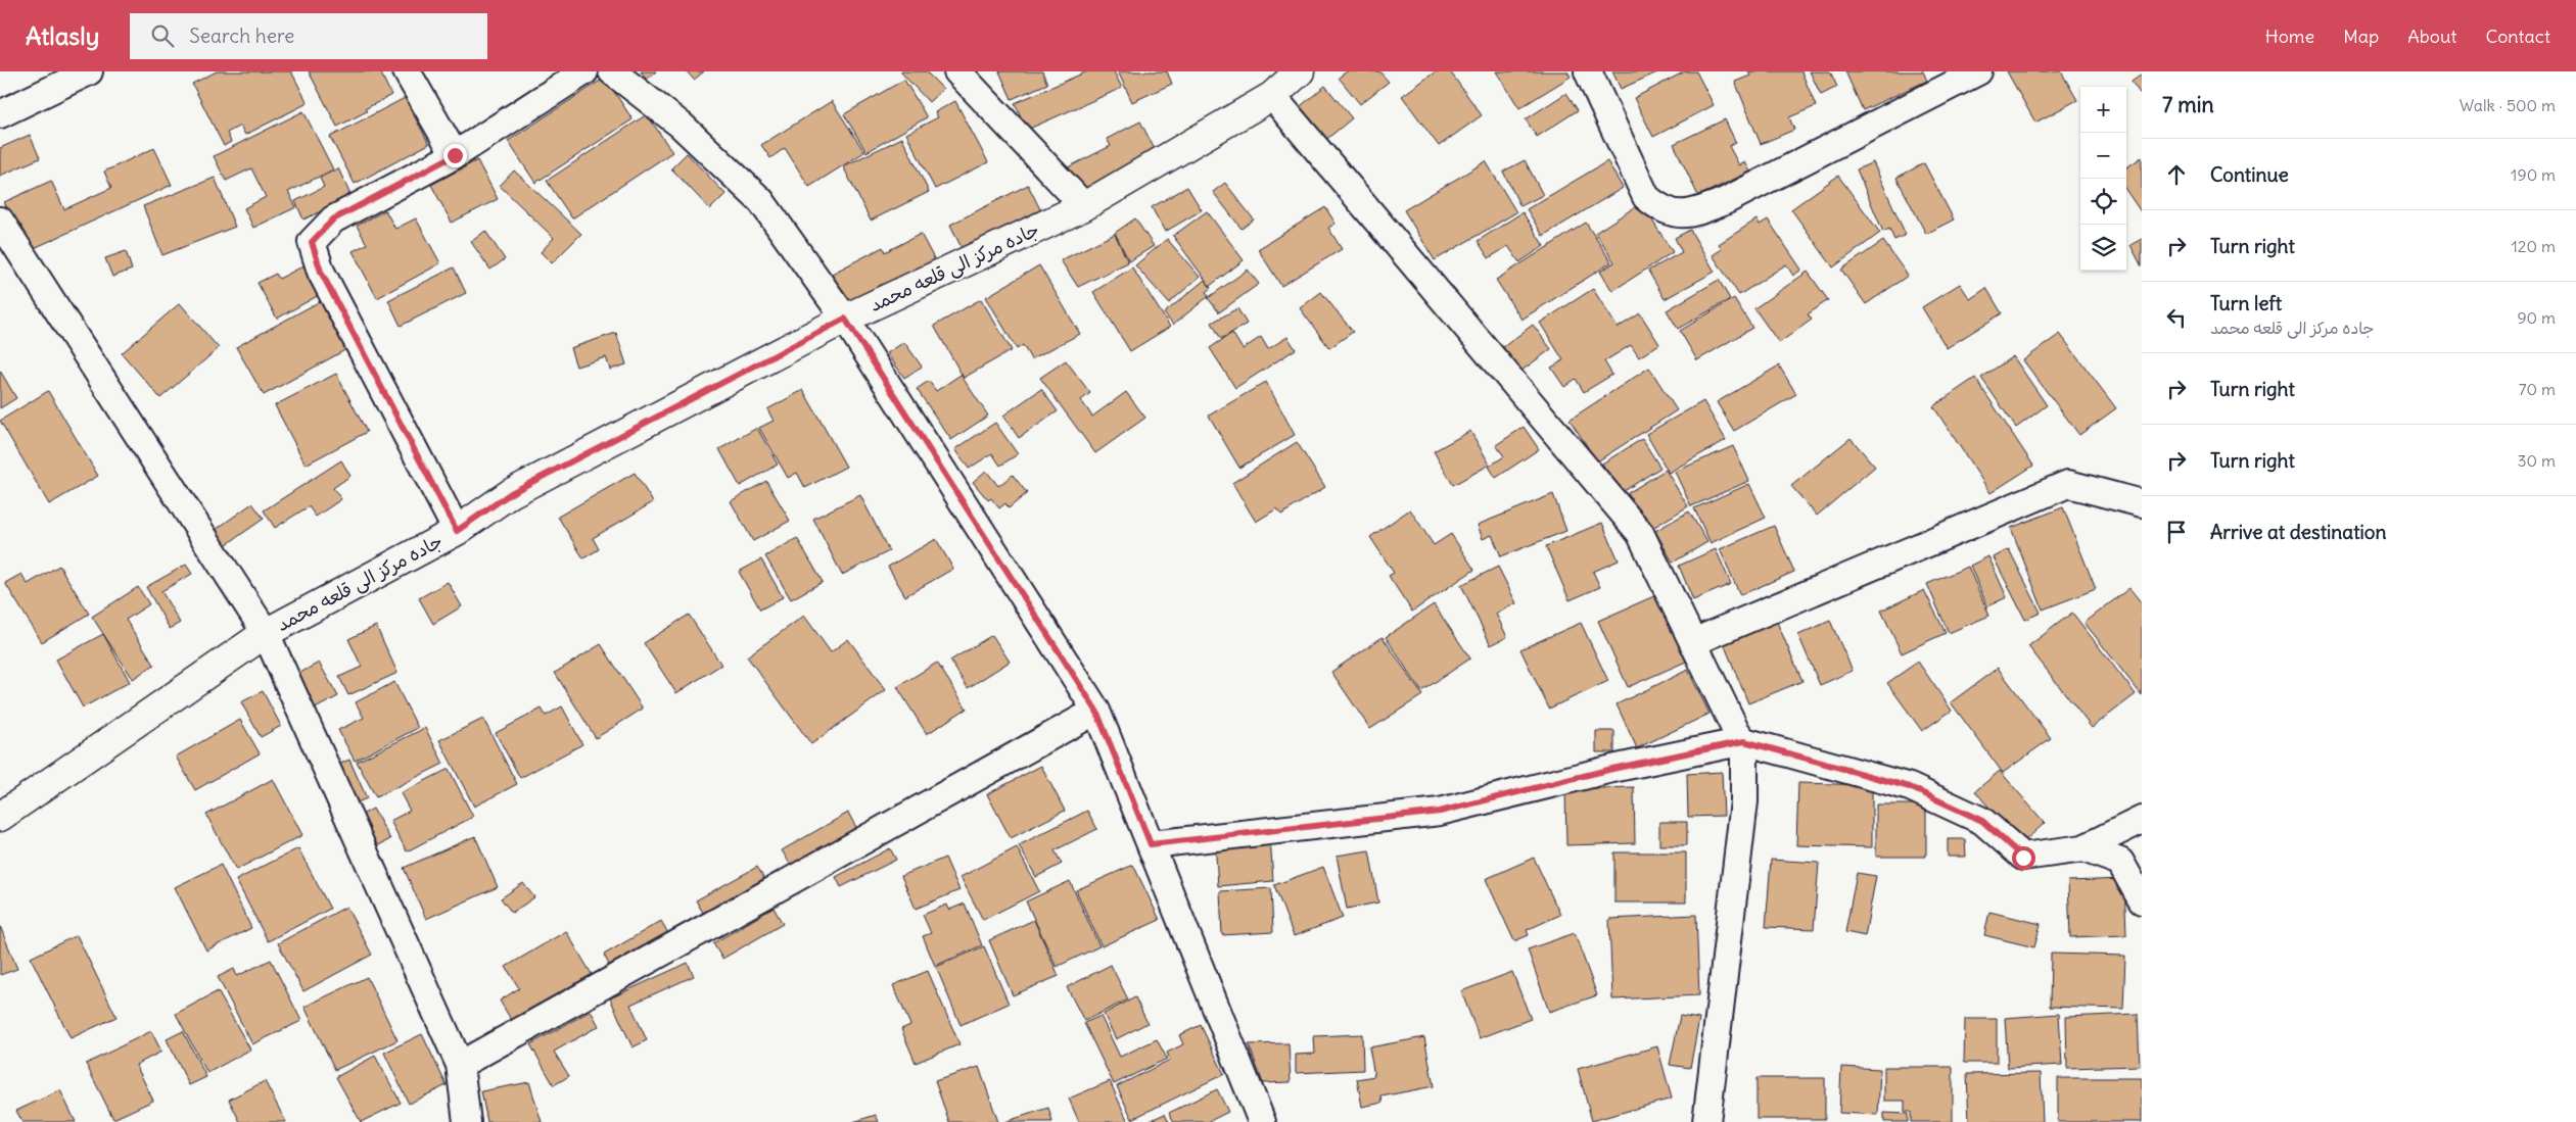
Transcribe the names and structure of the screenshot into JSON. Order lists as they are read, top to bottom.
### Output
{
  "streets": {
    "street": ["جاده مرکز الی قلعه محمد"]
  },
  "page": {
    "header": "Atlasly",
    "search": "Search here",
    "nav": [
      "Home",
      "Map",
      "About",
      "Contact"
    ],
    "heading": ["7 min", "Walk · 500 m"],
    "map_buttons": ["+", "−"],
    "list": [
      ["Continue", "190 m"],
      ["Turn right", "120 m"],
      ["Turn left", "جاده مرکز الی قلعه محمد", "90 m"],
      ["Turn right", "70 m"],
      ["Turn right", "30 m"],
      "Arrive at destination"
    ]
  }
}
